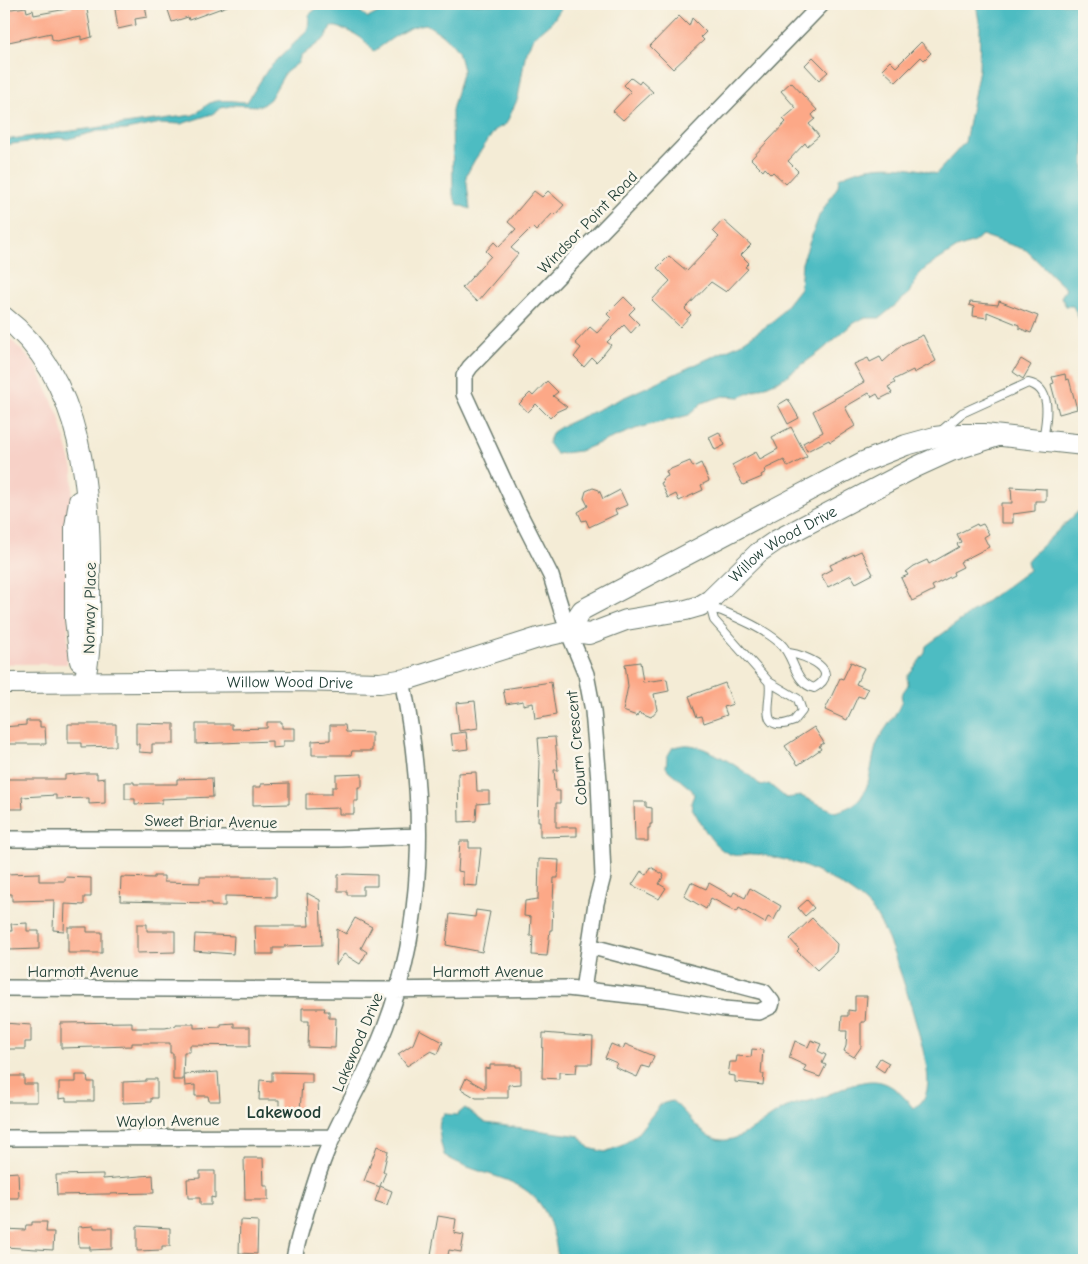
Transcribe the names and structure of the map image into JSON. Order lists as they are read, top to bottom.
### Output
{
  "streets": {
    "street": [
      "Windsor Point Road",
      "Willow Wood Drive",
      "Norway Place",
      "Coburn Crescent",
      "Sweet Briar Avenue",
      "Harmott Avenue",
      "Lakewood Drive",
      "Waylon Avenue"
    ]
  },
  "crossings": [
    ["Windsor Point Road", "Coburn Crescent"],
    ["Willow Wood Drive", "Norway Place"],
    ["Willow Wood Drive", "Coburn Crescent"],
    ["Willow Wood Drive", "Lakewood Drive"],
    ["Coburn Crescent", "Harmott Avenue"],
    ["Sweet Briar Avenue", "Lakewood Drive"],
    ["Harmott Avenue", "Lakewood Drive"],
    ["Lakewood Drive", "Waylon Avenue"]
  ],
  "districts": ["Lakewood"]
}
